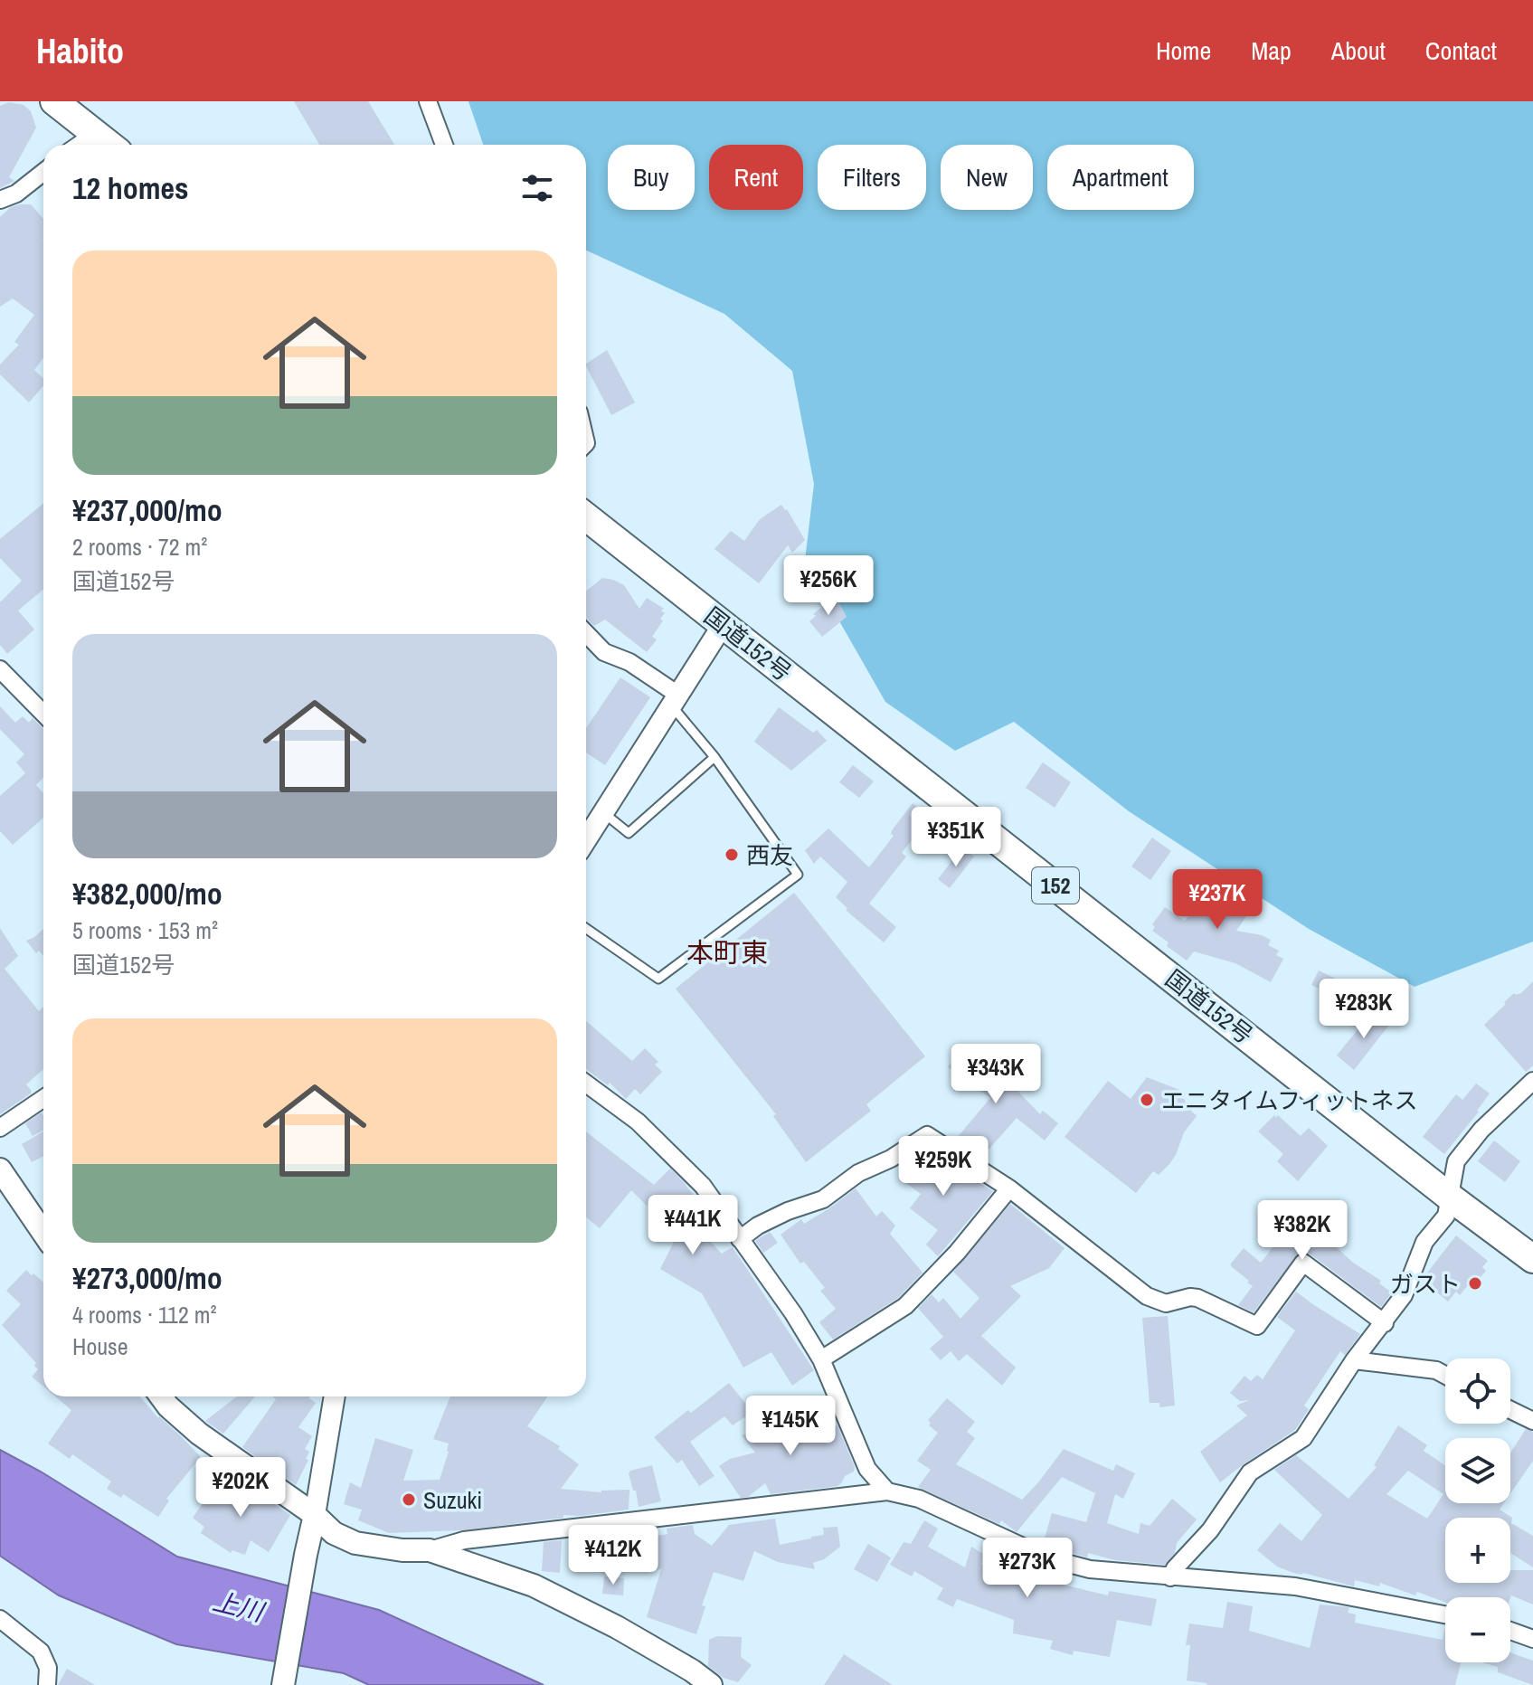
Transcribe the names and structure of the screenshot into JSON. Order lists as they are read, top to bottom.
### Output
{
  "streets": {
    "highway": ["国道152号", "152"]
  },
  "districts": ["本町東"],
  "water": ["上川"],
  "places": [
    "西友",
    "エニタイムフィットネス",
    "ガスト",
    "Suzuki"
  ],
  "page": {
    "header": "Habito",
    "nav": [
      "Home",
      "Map",
      "About",
      "Contact"
    ],
    "chip": [
      "Buy",
      "Rent",
      "Filters",
      "New",
      "Apartment"
    ],
    "heading": "12 homes",
    "list": [
      {
        "name": "¥237,000/mo",
        "note": "2 rooms · 72 m² · 国道152号"
      },
      {
        "name": "¥382,000/mo",
        "note": "5 rooms · 153 m² · 国道152号"
      },
      {
        "name": "¥273,000/mo",
        "note": "4 rooms · 112 m² · House"
      }
    ],
    "price": [
      "¥256K",
      "¥351K",
      "¥237K",
      "¥283K",
      "¥343K",
      "¥259K",
      "¥441K",
      "¥382K",
      "¥145K",
      "¥202K",
      "¥412K",
      "¥273K"
    ],
    "map_buttons": ["+", "−"]
  }
}
